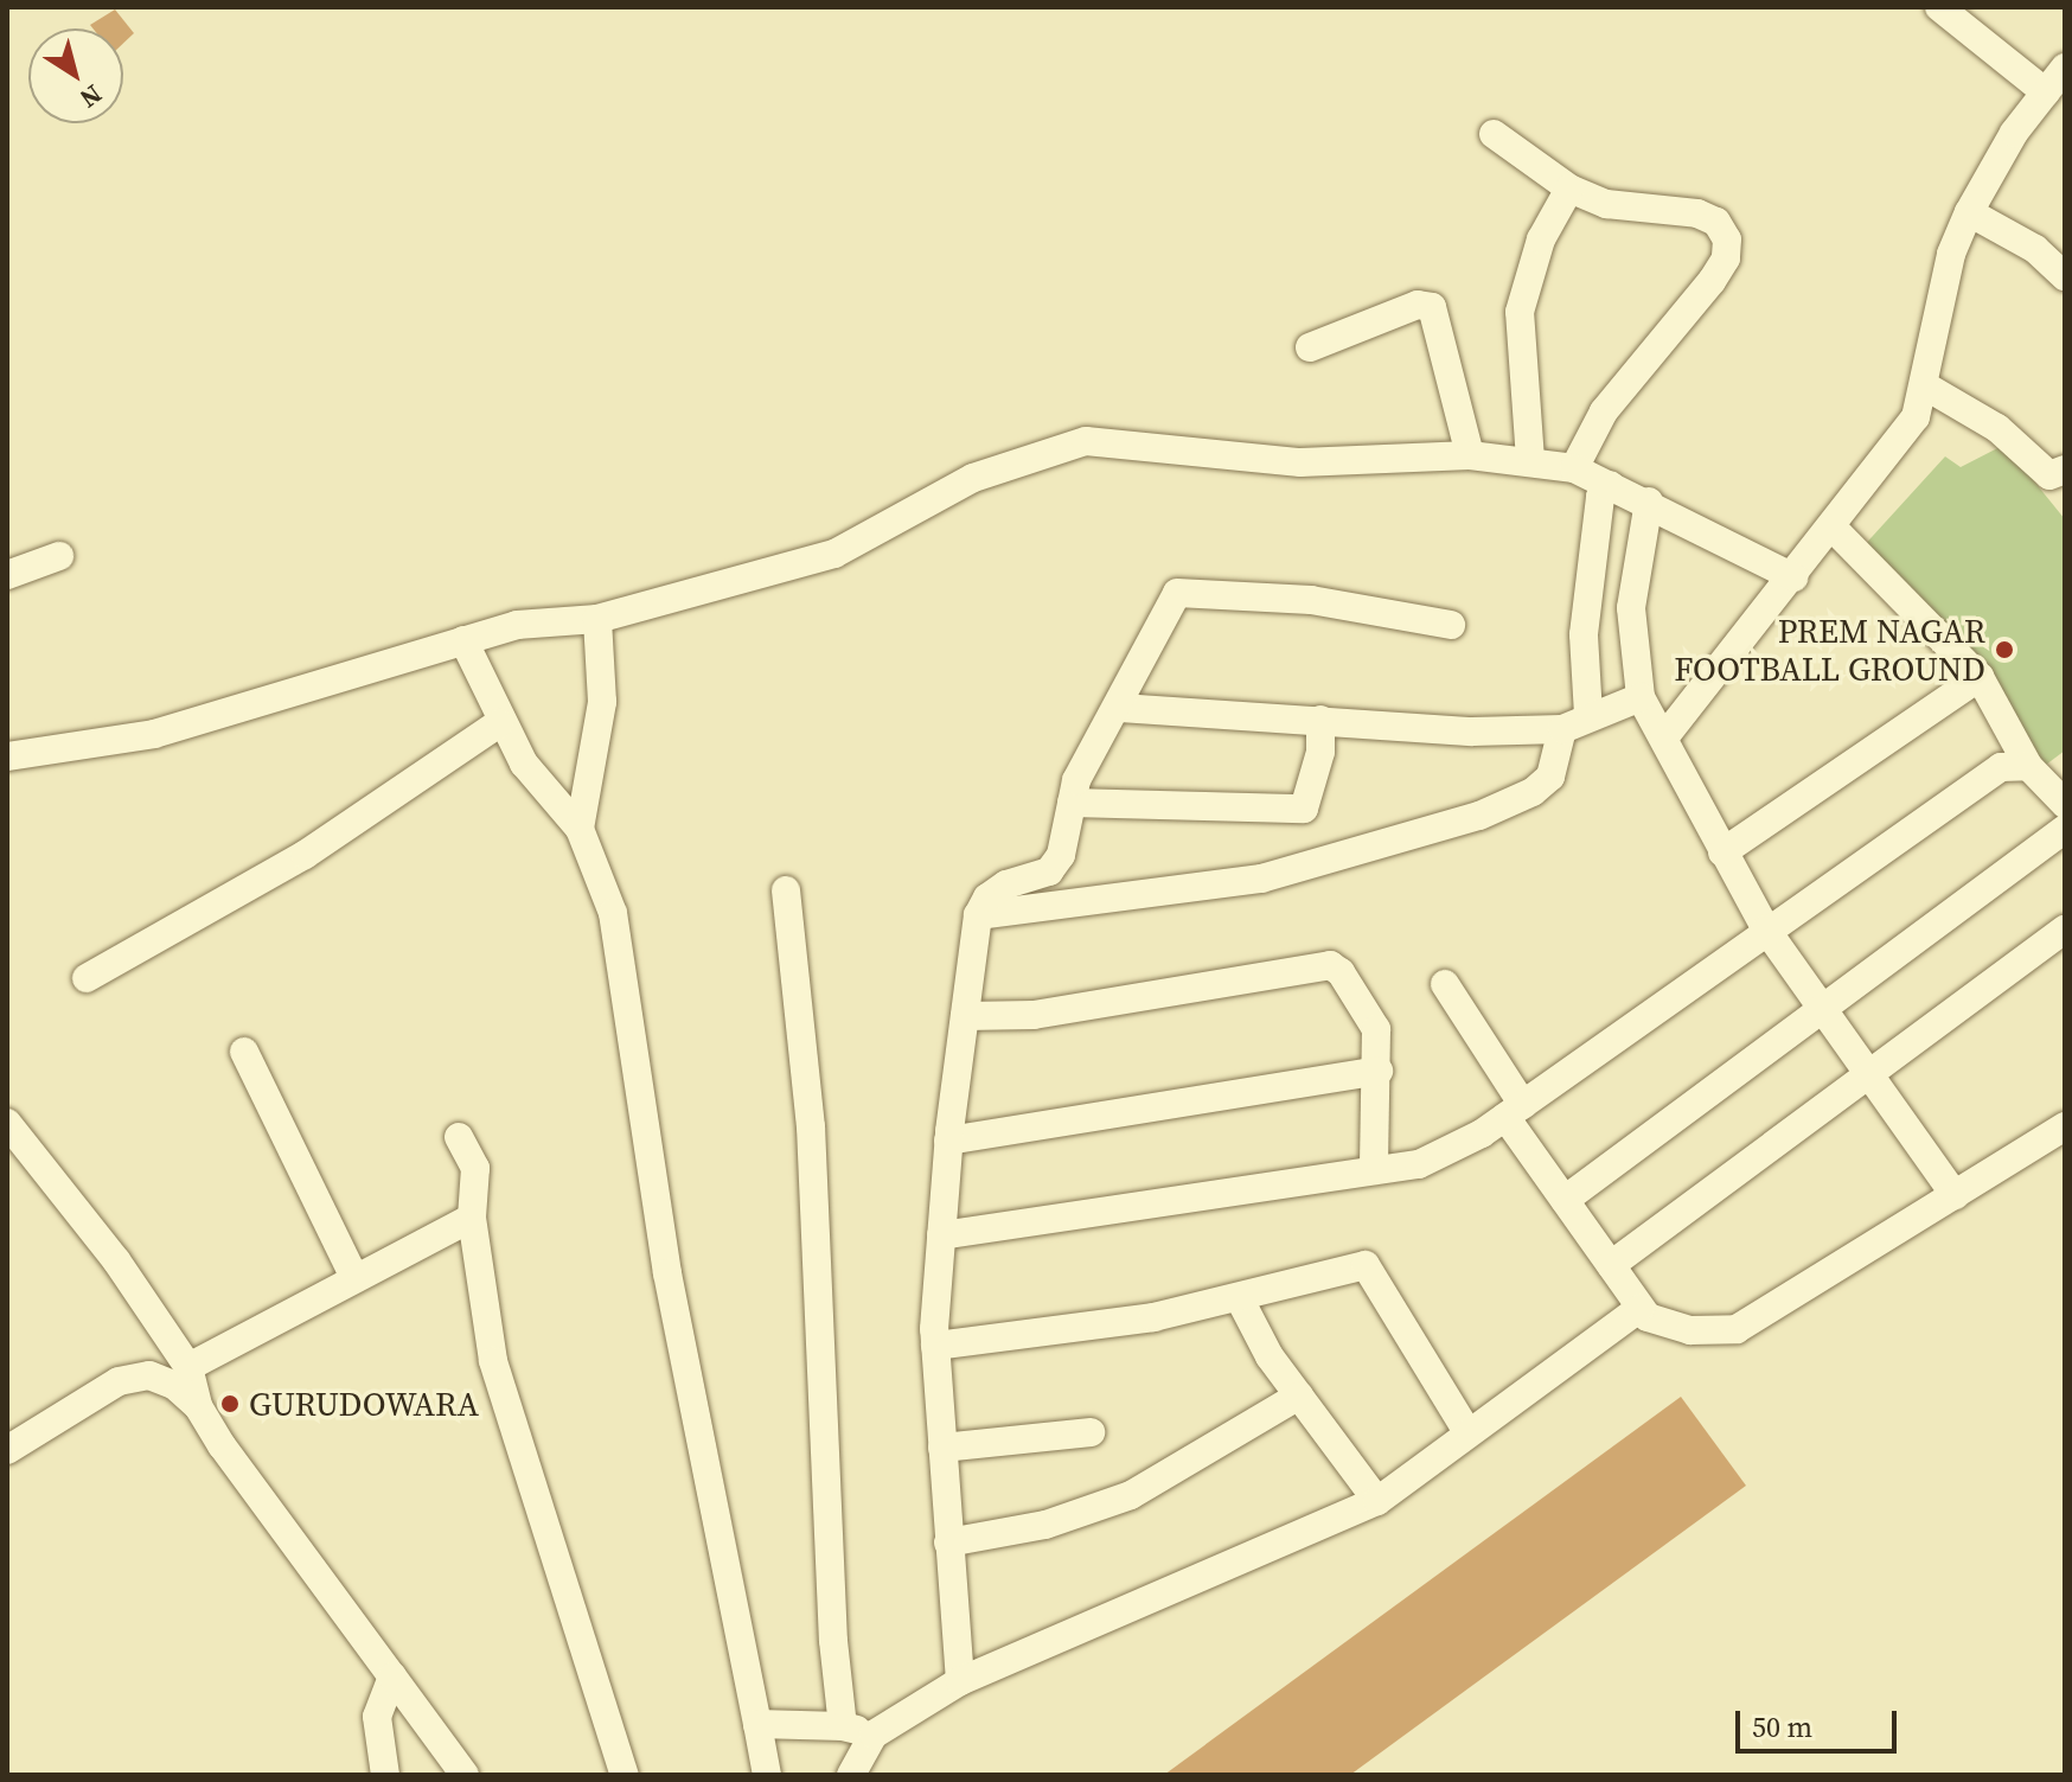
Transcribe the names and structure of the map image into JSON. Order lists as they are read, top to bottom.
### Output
{
  "places": ["PREM NAGAR FOOTBALL GROUND", "GURUDOWARA"],
  "scale_bar": "50 m",
  "north": "bottom right"
}
